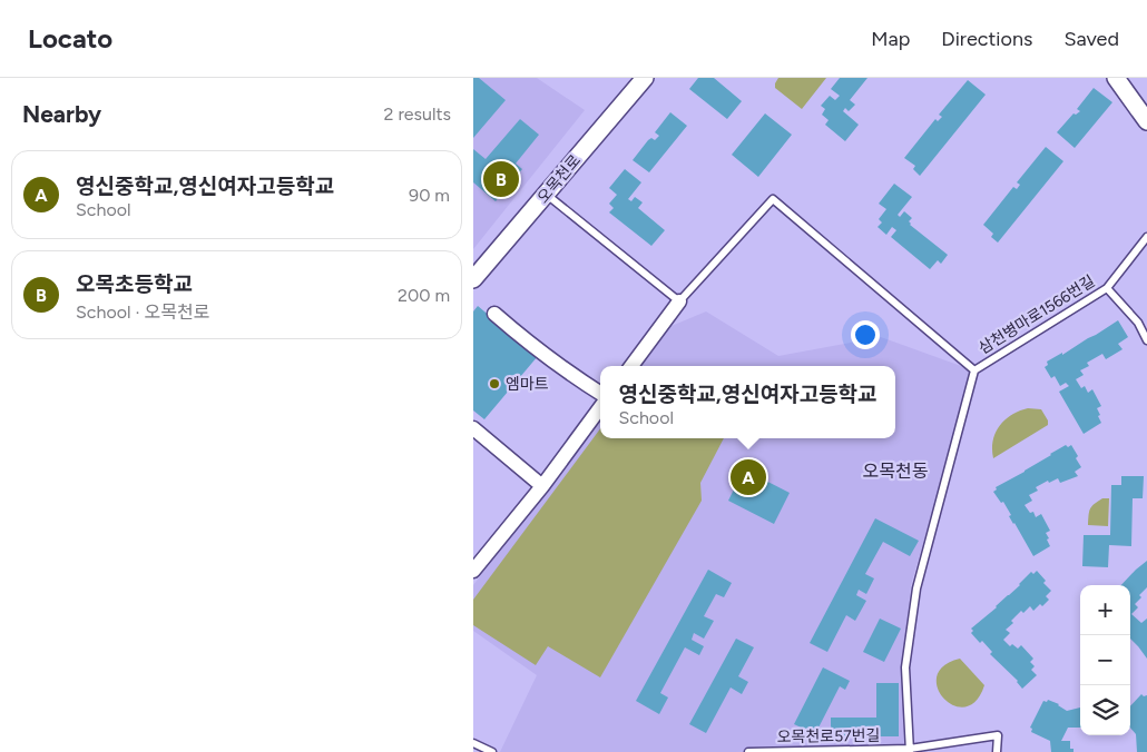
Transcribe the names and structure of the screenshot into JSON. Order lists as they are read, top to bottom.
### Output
{
  "streets": {
    "street": ["오목천로"],
    "lane": ["삼천병마로1566번길", "오목천로57번길"]
  },
  "crossings": [
    ["삼천병마로1566번길", "오목천로57번길"]
  ],
  "districts": ["오목천동"],
  "places": ["엠마트"],
  "page": {
    "header": "Locato",
    "nav": ["Map", "Directions", "Saved"],
    "heading": ["Nearby", "2 results"],
    "list": [
      {
        "mark": "A",
        "name": "영신중학교,영신여자고등학교",
        "note": "School",
        "value": "90 m"
      },
      {
        "mark": "B",
        "name": "오목초등학교",
        "note": "School · 오목천로",
        "value": "200 m"
      }
    ],
    "pins": ["B", "A"],
    "popup": ["영신중학교,영신여자고등학교", "School"],
    "map_buttons": ["+", "−"]
  }
}
